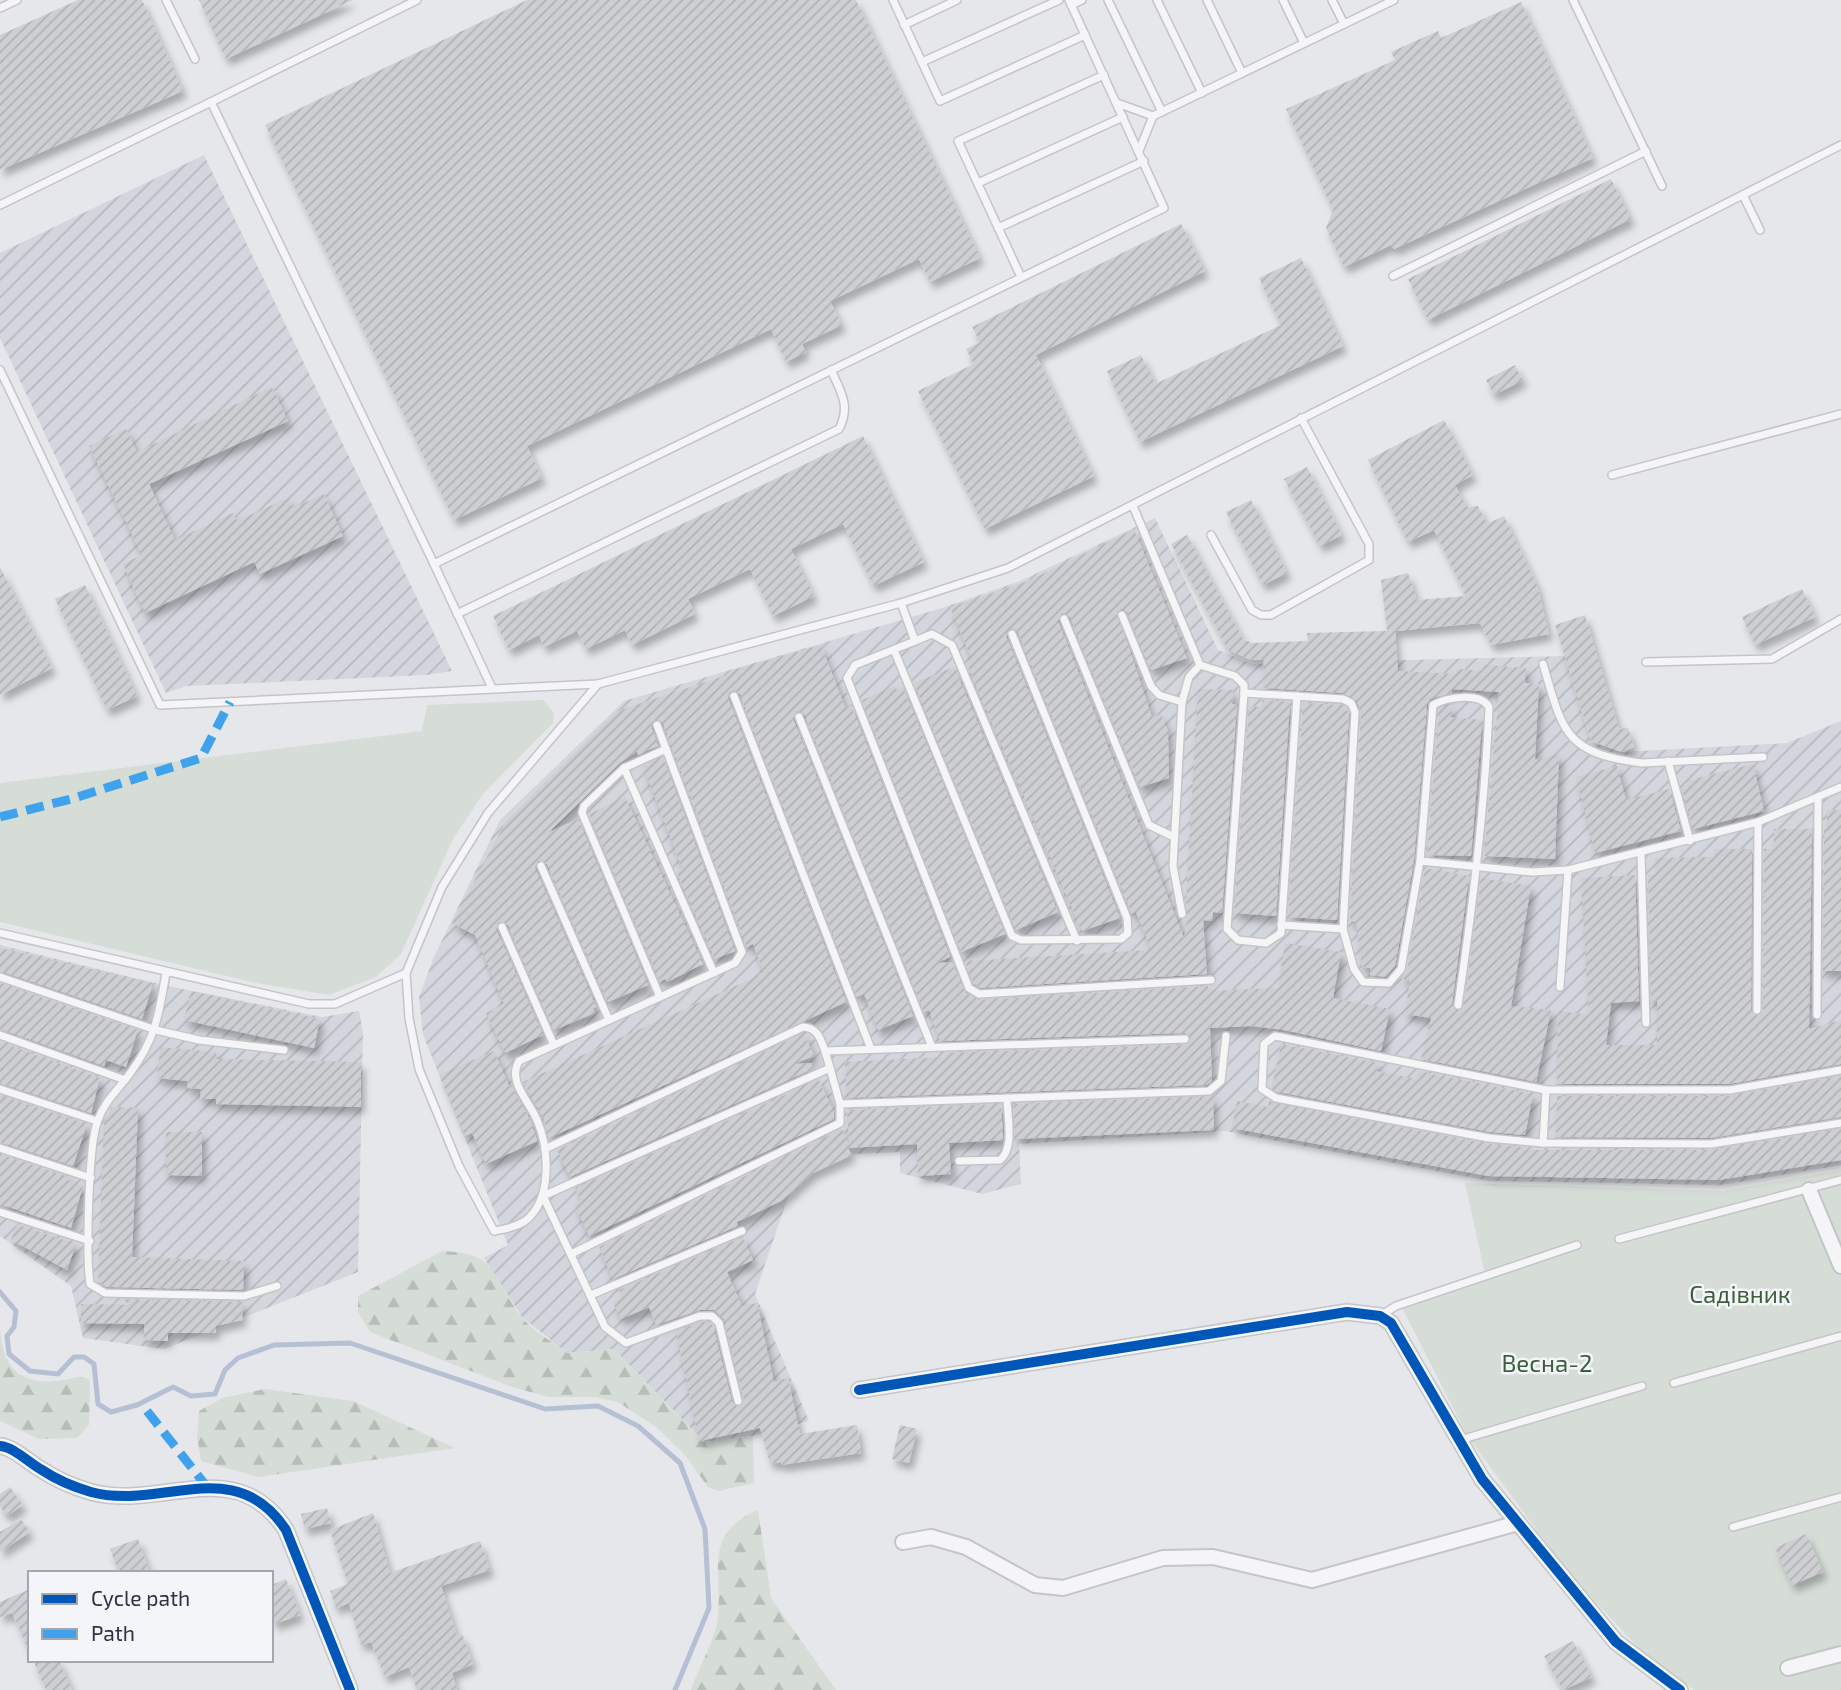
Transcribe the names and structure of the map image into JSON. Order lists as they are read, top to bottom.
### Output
{
  "parks": ["Садівник", "Весна-2"],
  "legend": ["Cycle path", "Path"]
}
